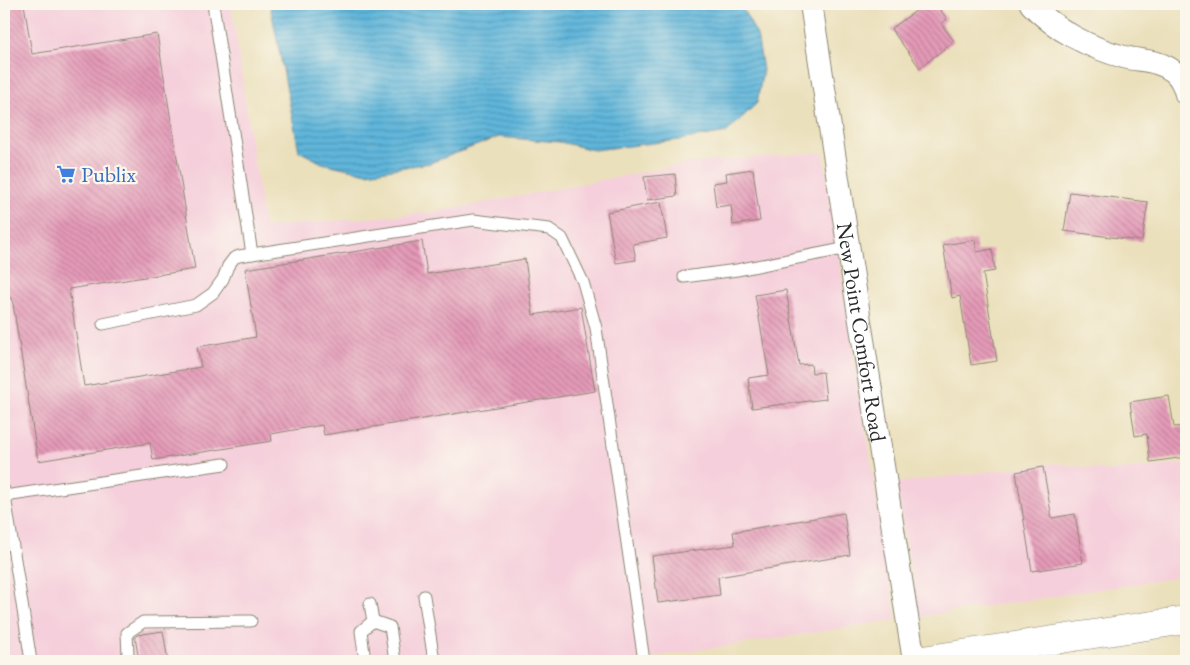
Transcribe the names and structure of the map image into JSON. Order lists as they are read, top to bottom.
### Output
{
  "streets": {
    "street": ["New Point Comfort Road"]
  },
  "places": {
    "supermarket": ["Publix"]
  }
}
